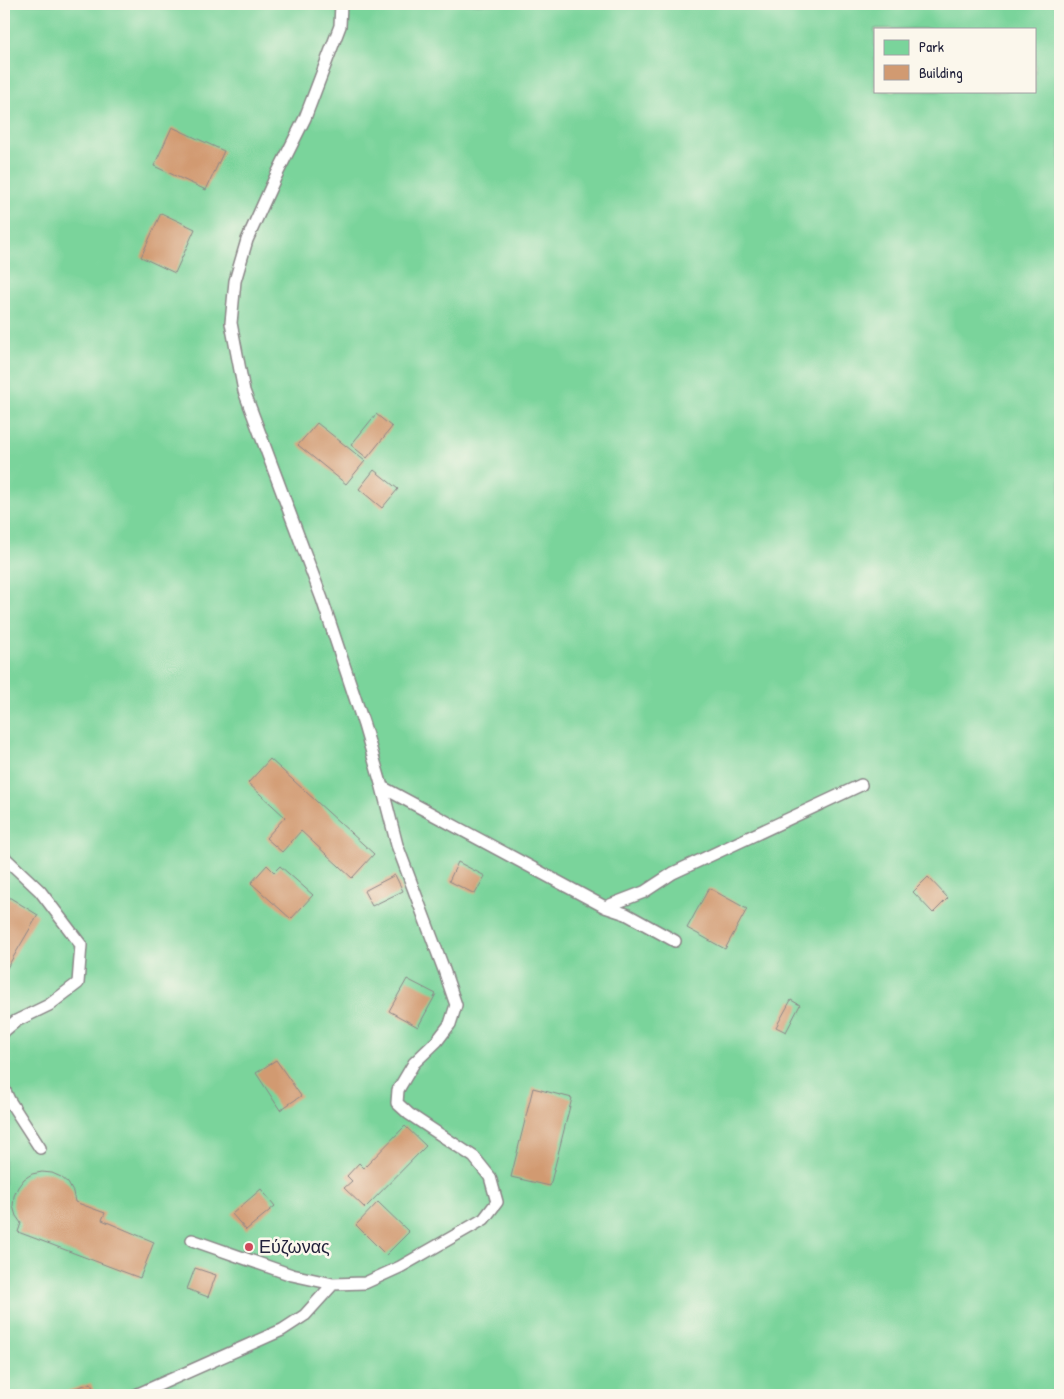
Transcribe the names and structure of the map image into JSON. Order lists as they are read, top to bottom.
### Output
{
  "places": ["Εύζωνας"],
  "legend": ["Park", "Building"]
}
